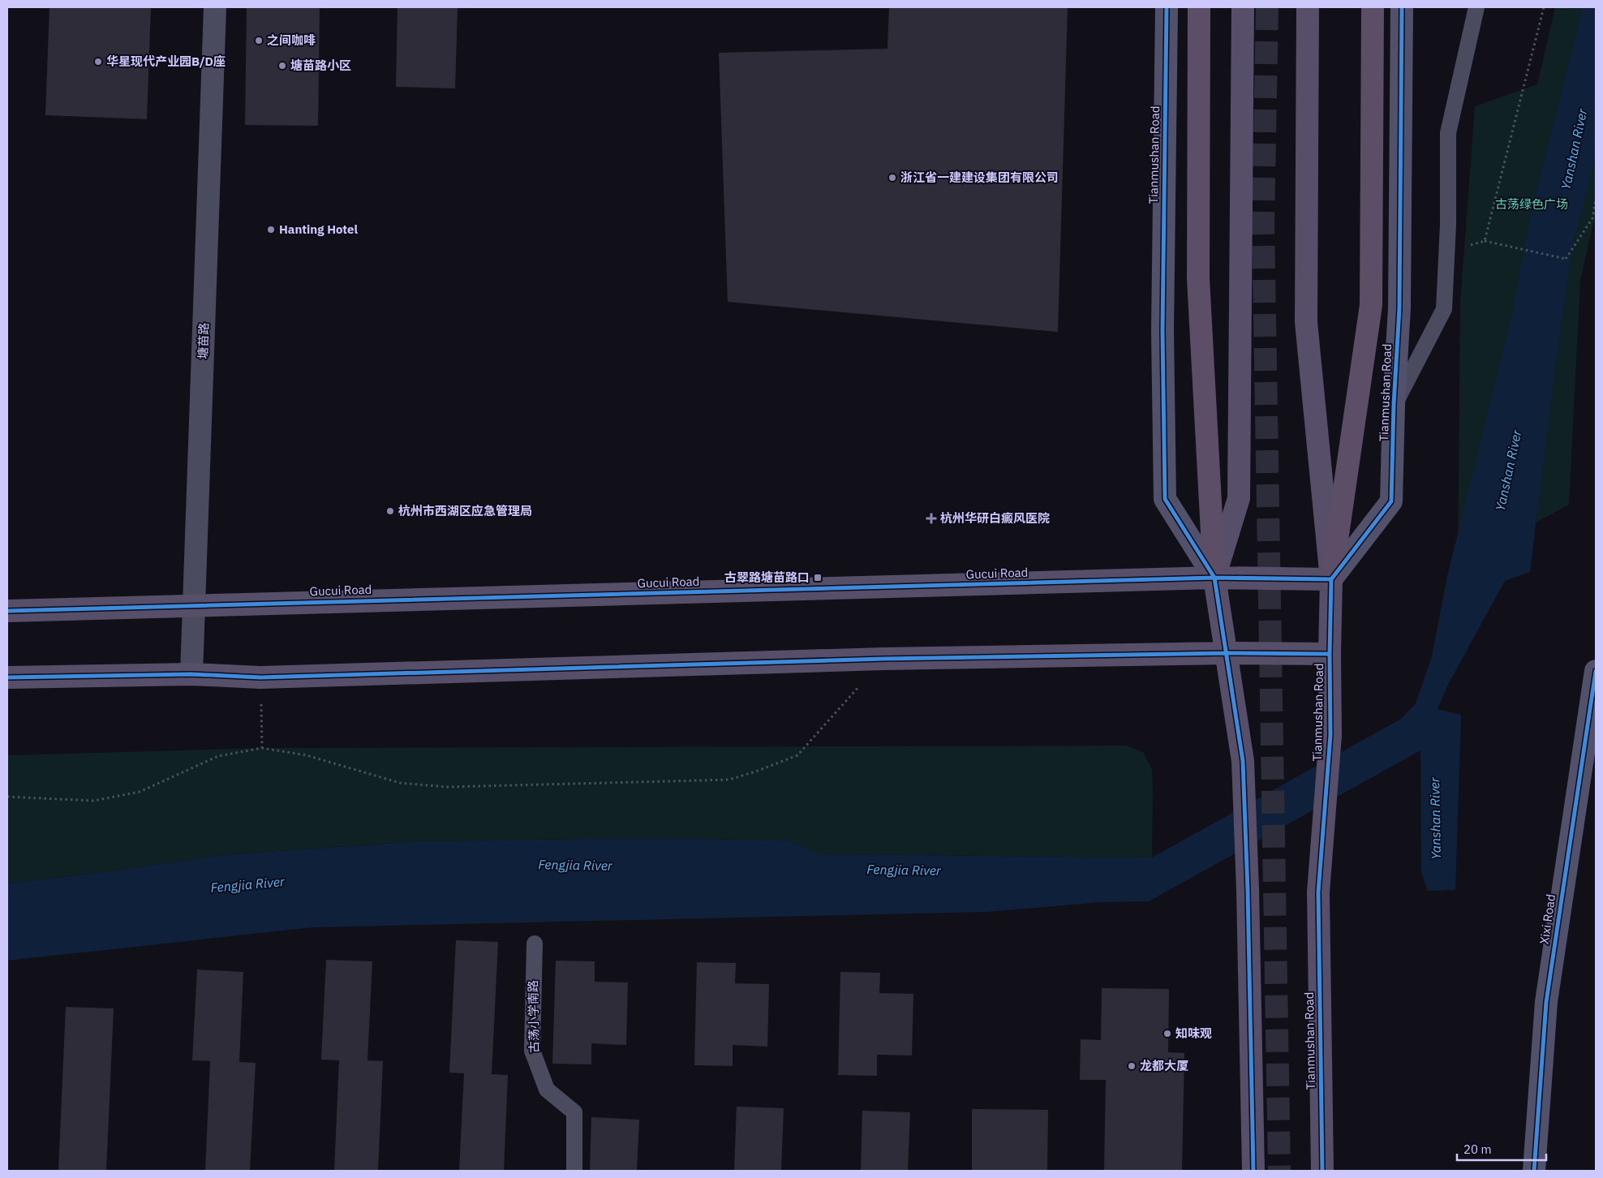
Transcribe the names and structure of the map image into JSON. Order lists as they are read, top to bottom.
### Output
{
  "streets": {
    "main road": ["Tianmushan Road", "Gucui Road", "Xixi Road"],
    "street": ["塘苗路"],
    "lane": ["古荡小学南路"]
  },
  "crossings": [
    ["Tianmushan Road", "Gucui Road"],
    ["塘苗路", "Gucui Road"]
  ],
  "water": ["Yanshan River", "Fengjia River"],
  "parks": ["古荡绿色广场"],
  "places": {
    "other": [
      "之间咖啡",
      "华星现代产业园B/D座",
      "塘苗路小区",
      "浙江省一建建设集团有限公司",
      "Hanting Hotel",
      "杭州市西湖区应急管理局",
      "知味观",
      "龙都大厦"
    ],
    "health": ["杭州华研白癜风医院"],
    "transit": ["古翠路塘苗路口"]
  },
  "scale_bar": "20 m"
}
